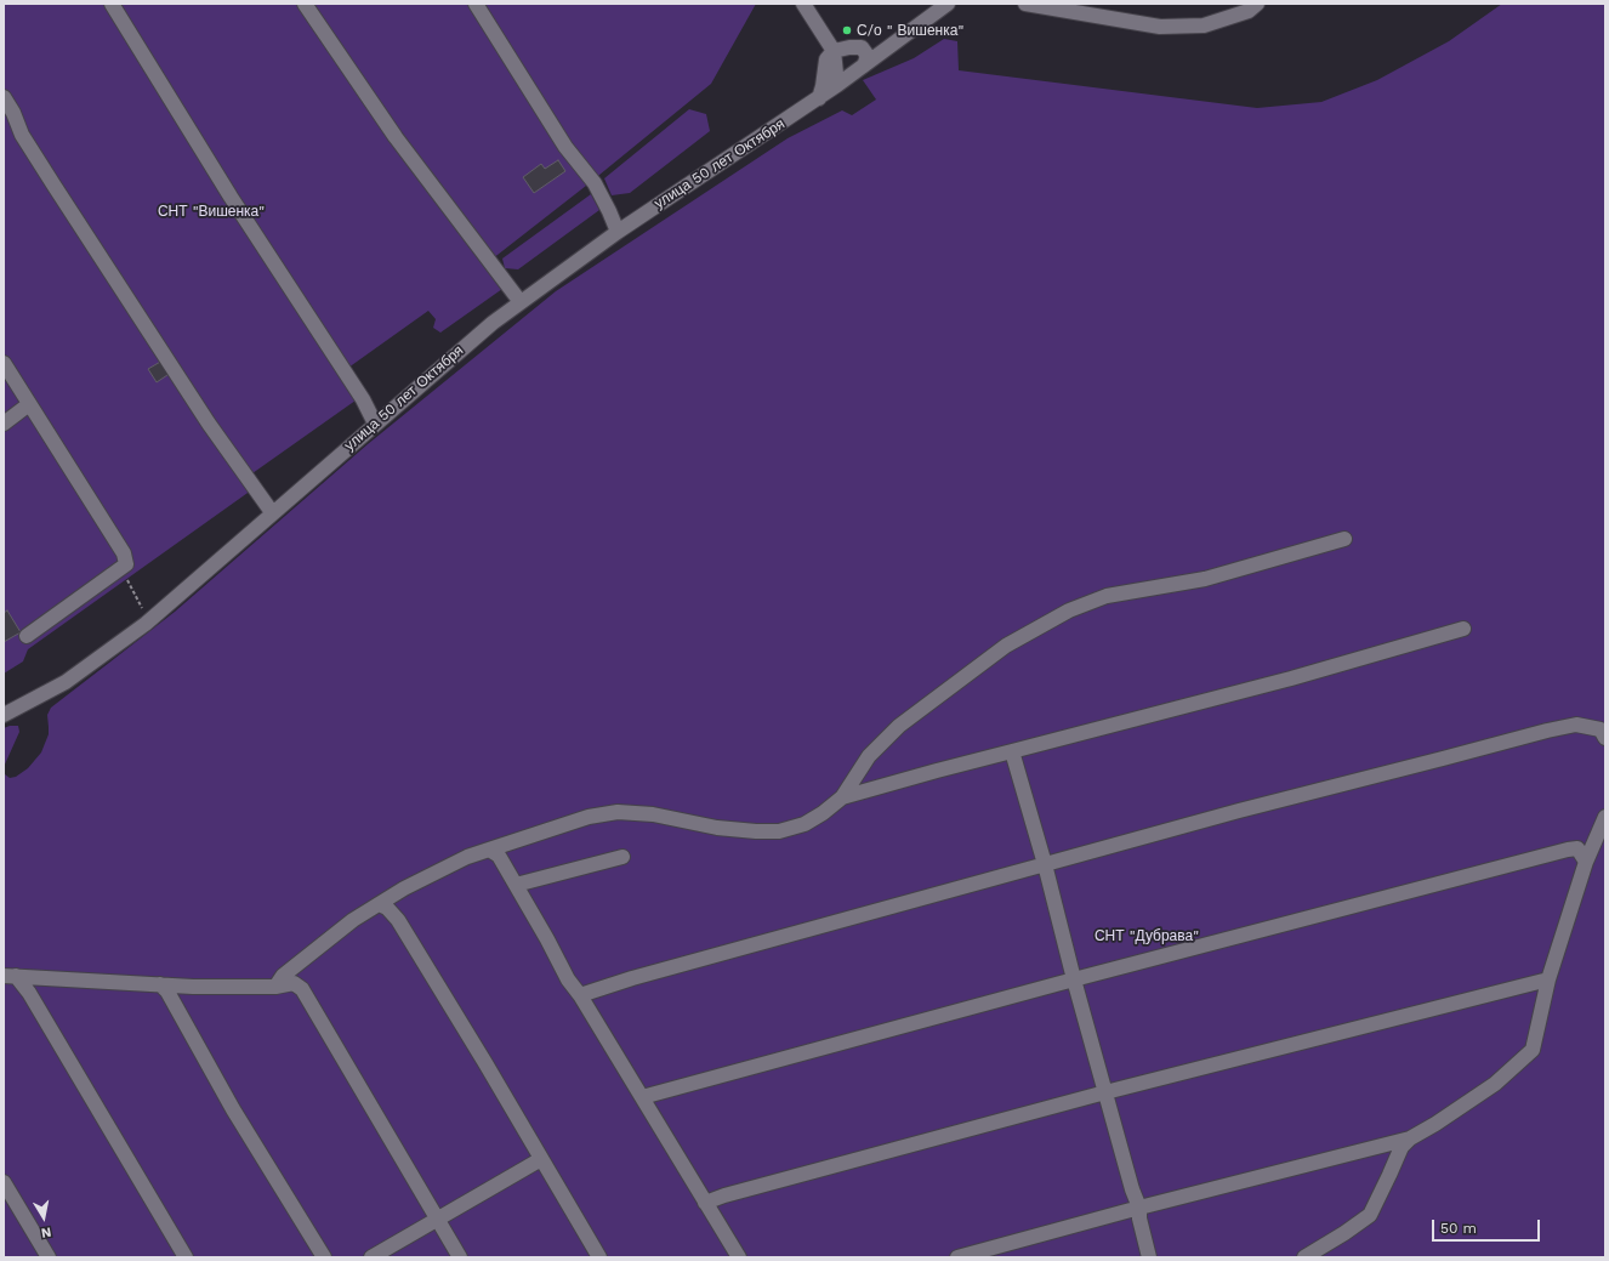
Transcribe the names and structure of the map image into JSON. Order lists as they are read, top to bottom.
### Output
{
  "streets": {
    "street": ["улица 50 лет Октября"]
  },
  "parks": ["СНТ \"Вишенка\"", "СНТ \"Дубрава\""],
  "places": ["С/о \" Вишенка\""],
  "scale_bar": "50 m",
  "north": "bottom"
}
